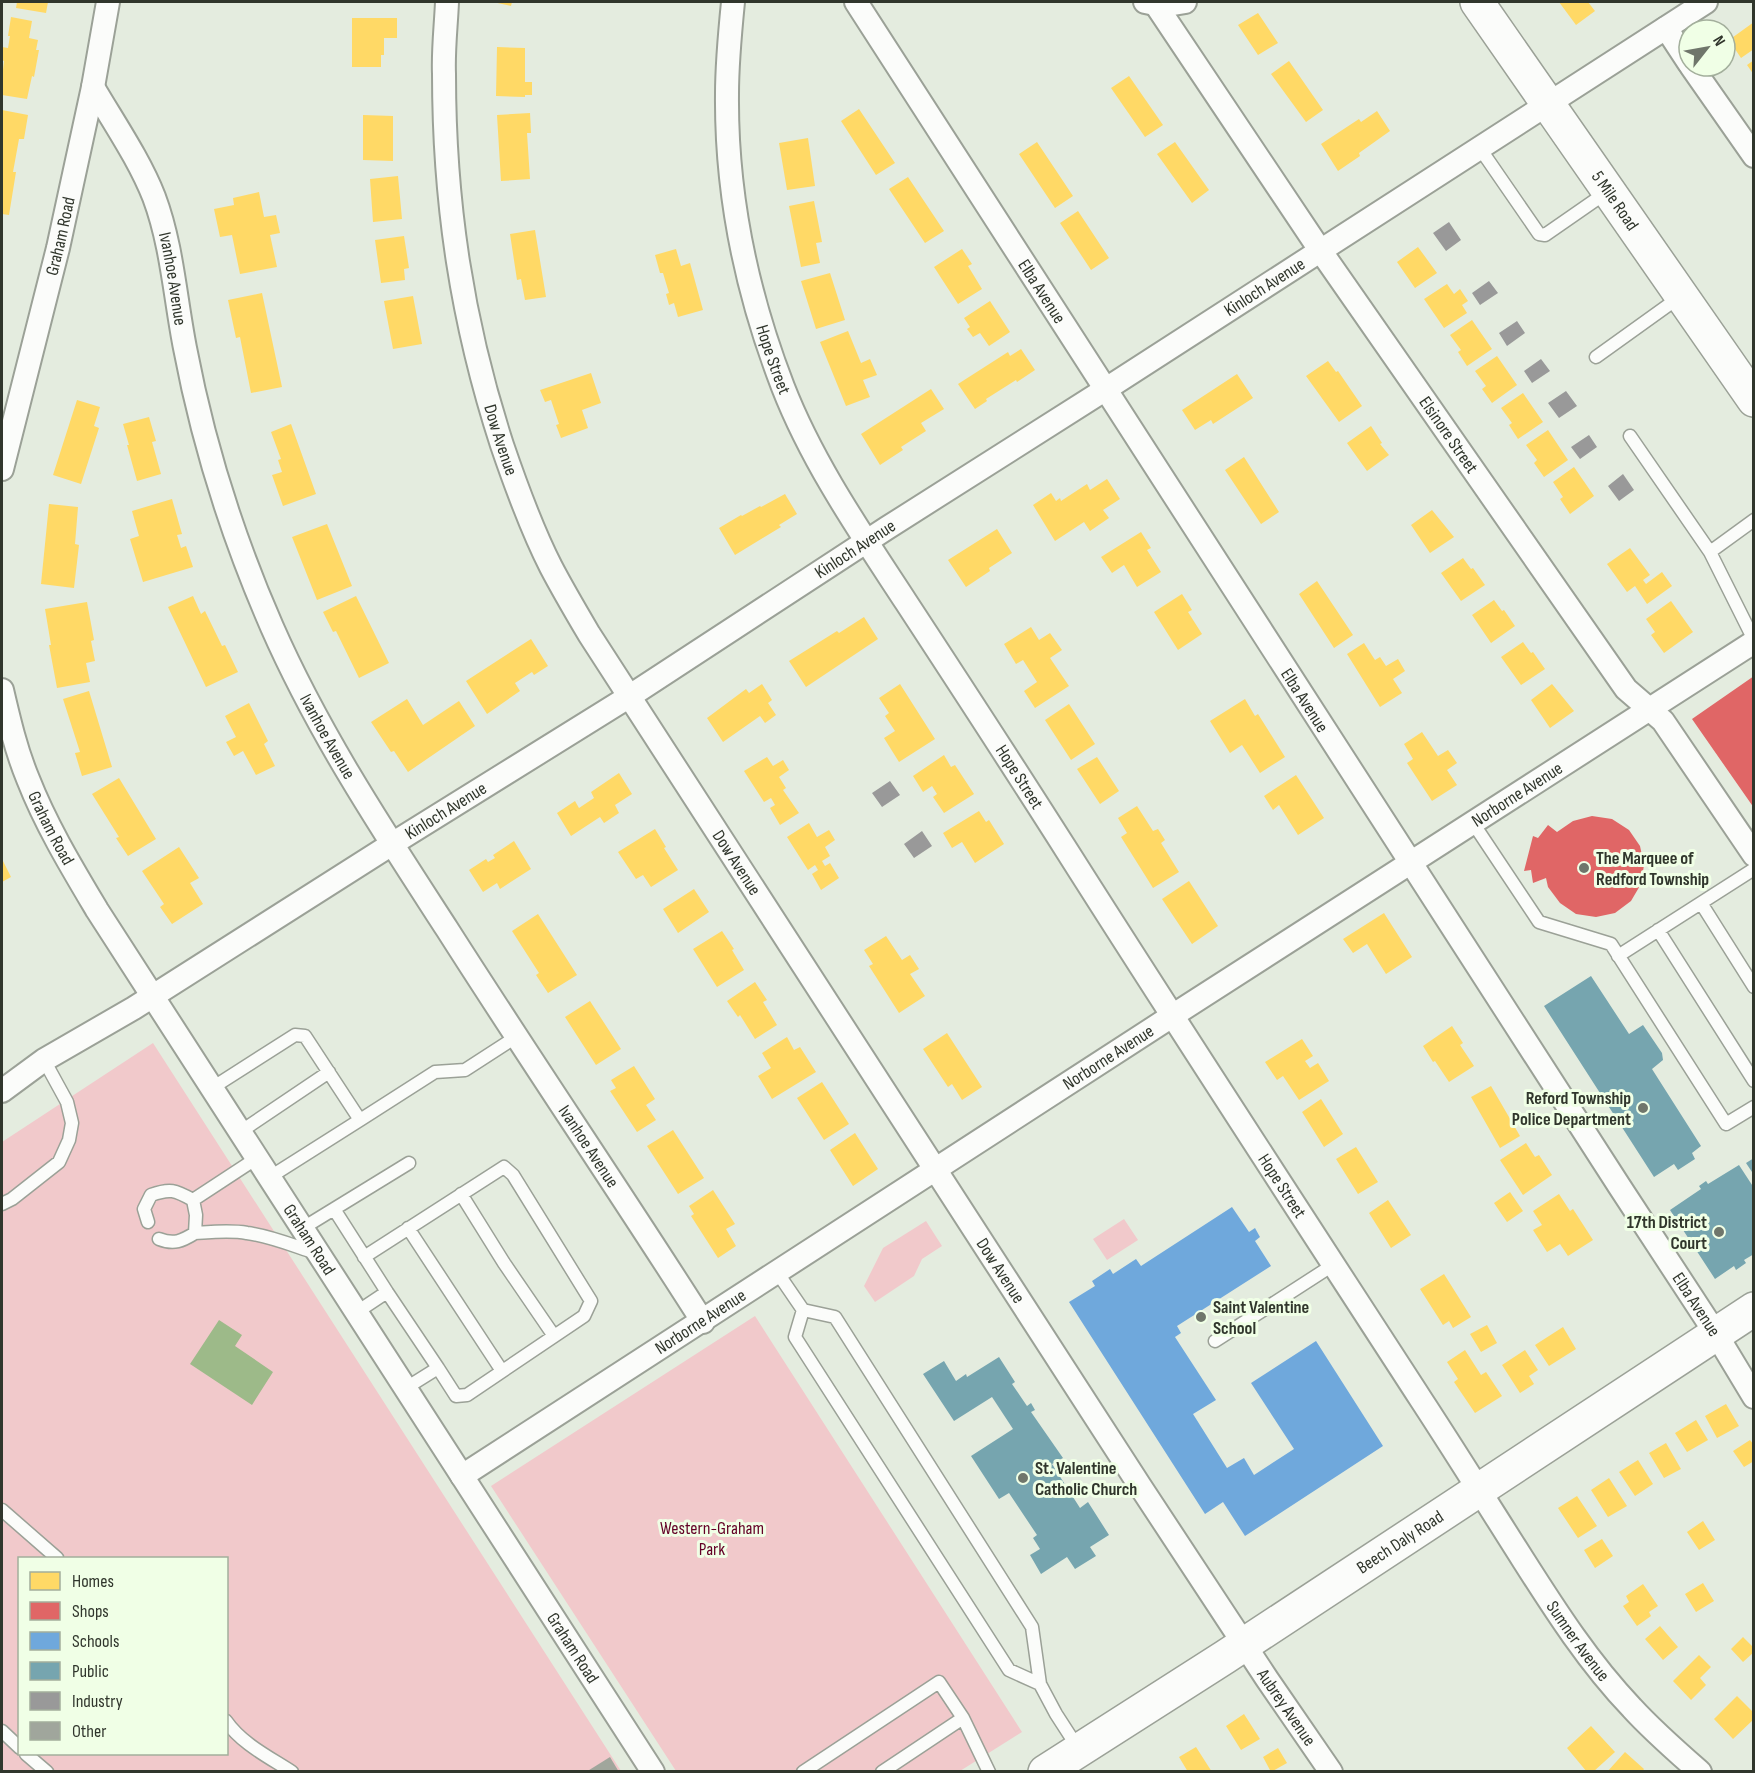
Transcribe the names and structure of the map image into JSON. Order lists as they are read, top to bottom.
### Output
{
  "streets": {
    "main road": ["5 Mile Road", "Beech Daly Road"],
    "street": [
      "Graham Road",
      "Ivanhoe Avenue",
      "Kinloch Avenue",
      "Elba Avenue",
      "Hope Street",
      "Elsinore Street",
      "Dow Avenue",
      "Norborne Avenue",
      "Sumner Avenue",
      "Aubrey Avenue"
    ]
  },
  "crossings": [
    ["5 Mile Road", "Kinloch Avenue"],
    ["Graham Road", "Ivanhoe Avenue"],
    ["Graham Road", "Kinloch Avenue"],
    ["Graham Road", "Norborne Avenue"],
    ["Ivanhoe Avenue", "Kinloch Avenue"],
    ["Ivanhoe Avenue", "Norborne Avenue"],
    ["Kinloch Avenue", "Elba Avenue"],
    ["Kinloch Avenue", "Hope Street"],
    ["Kinloch Avenue", "Elsinore Street"],
    ["Kinloch Avenue", "Dow Avenue"],
    ["Elba Avenue", "Norborne Avenue"],
    ["Elba Avenue", "Beech Daly Road"],
    ["Hope Street", "Norborne Avenue"],
    ["Hope Street", "Beech Daly Road"],
    ["Hope Street", "Sumner Avenue"],
    ["Elsinore Street", "Norborne Avenue"],
    ["Dow Avenue", "Norborne Avenue"],
    ["Dow Avenue", "Beech Daly Road"],
    ["Dow Avenue", "Aubrey Avenue"],
    ["Beech Daly Road", "Sumner Avenue"],
    ["Beech Daly Road", "Aubrey Avenue"]
  ],
  "parks": ["Western-Graham Park"],
  "places": [
    "The Marquee of Redford Township",
    "Reford Township Police Department",
    "17th District Court",
    "Saint Valentine School",
    "St. Valentine Catholic Church"
  ],
  "legend": [
    "Homes",
    "Shops",
    "Schools",
    "Public",
    "Industry",
    "Other"
  ],
  "north": "top right"
}
